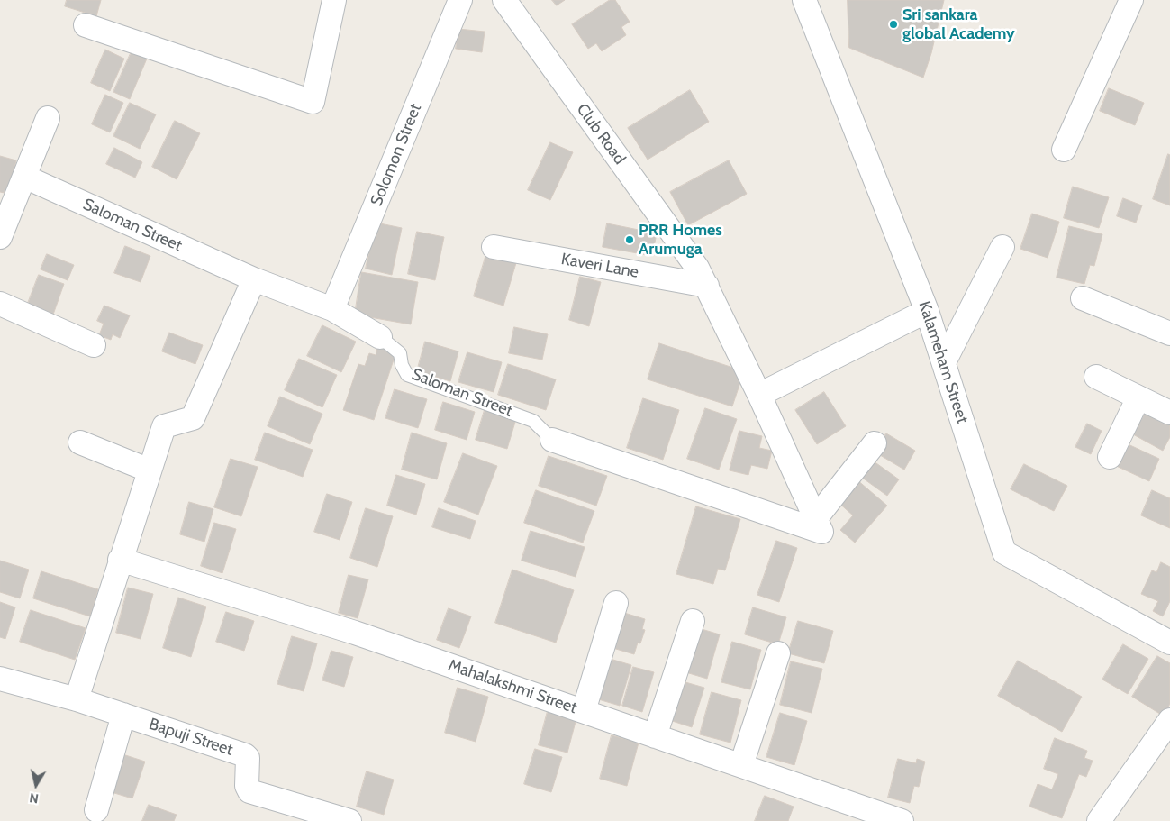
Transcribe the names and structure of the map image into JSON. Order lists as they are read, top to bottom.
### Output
{
  "streets": {
    "street": [
      "Club Road",
      "Solomon Street",
      "Saloman Street",
      "Kaveri Lane",
      "Kalameham Street",
      "Mahalakshmi Street",
      "Bapuji Street"
    ]
  },
  "crossings": [
    ["Club Road", "Saloman Street"],
    ["Club Road", "Kaveri Lane"],
    ["Solomon Street", "Saloman Street"]
  ],
  "places": ["Sri sankara global Academy", "PRR Homes Arumuga"],
  "north": "bottom"
}
